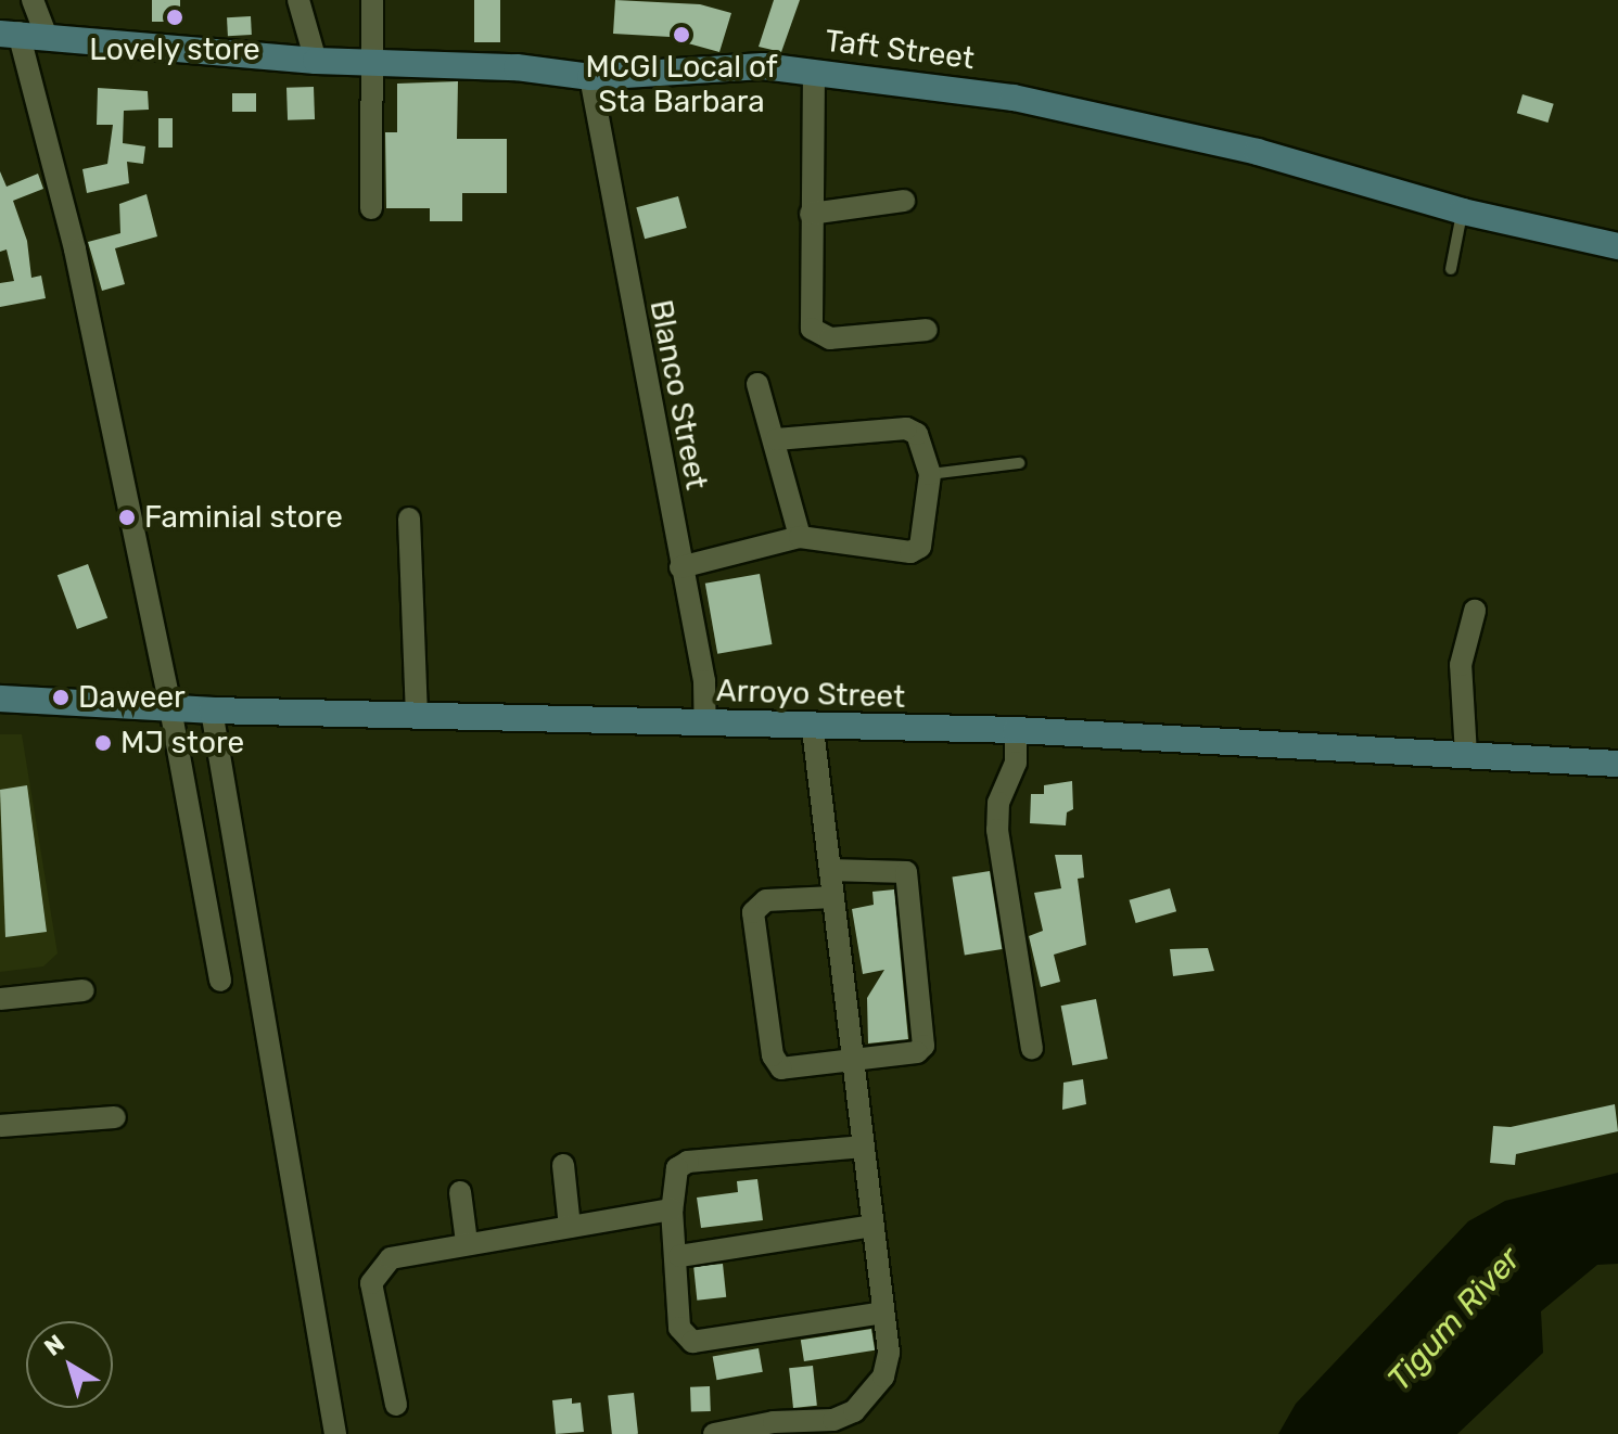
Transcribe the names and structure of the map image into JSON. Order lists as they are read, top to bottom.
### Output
{
  "streets": {
    "street": ["Taft Street", "Blanco Street", "Arroyo Street"]
  },
  "crossings": [
    ["Taft Street", "Blanco Street"],
    ["Blanco Street", "Arroyo Street"]
  ],
  "water": ["Tigum River"],
  "places": [
    "Lovely store",
    "MCGI Local of Sta Barbara",
    "Faminial store",
    "Daweer",
    "MJ store"
  ],
  "north": "top left"
}
